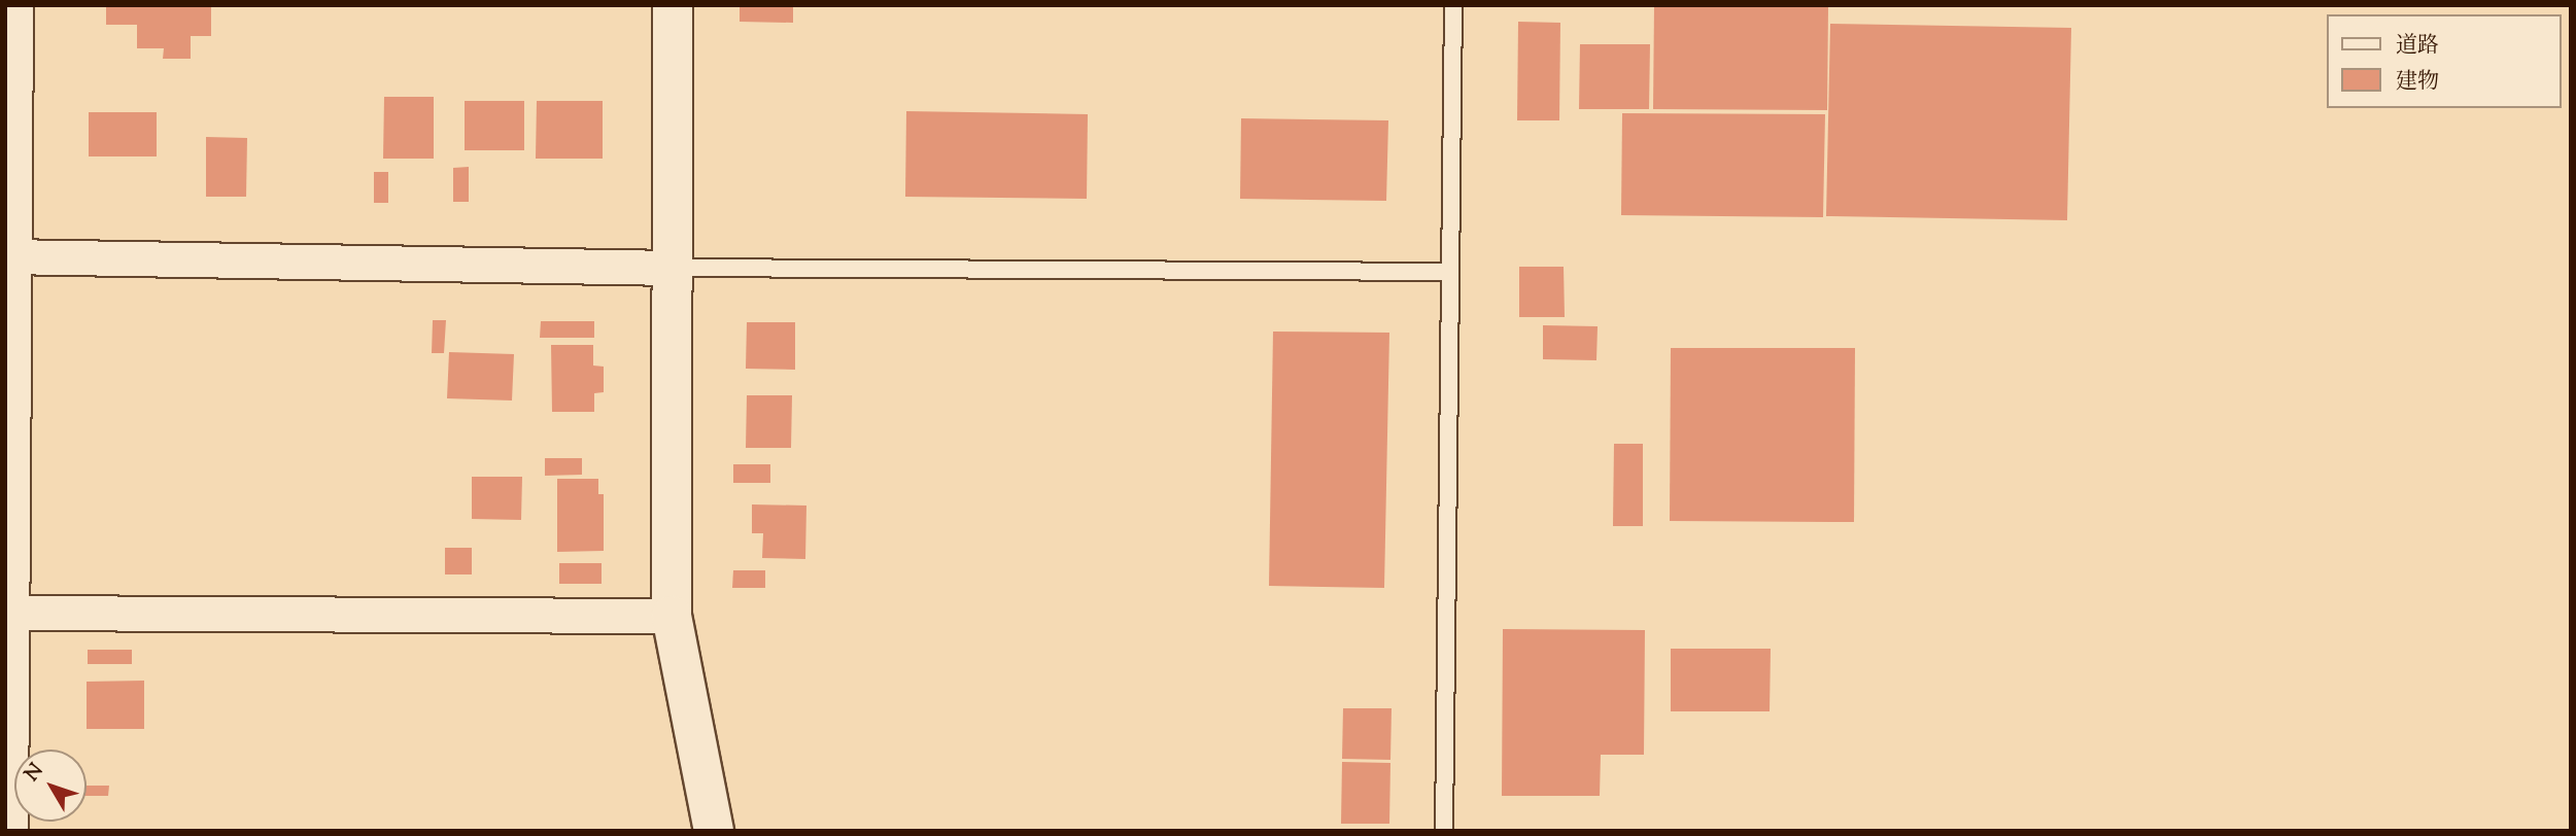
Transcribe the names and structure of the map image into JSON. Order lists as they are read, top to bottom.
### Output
{
  "legend": ["道路", "建物"],
  "north": "top left"
}
